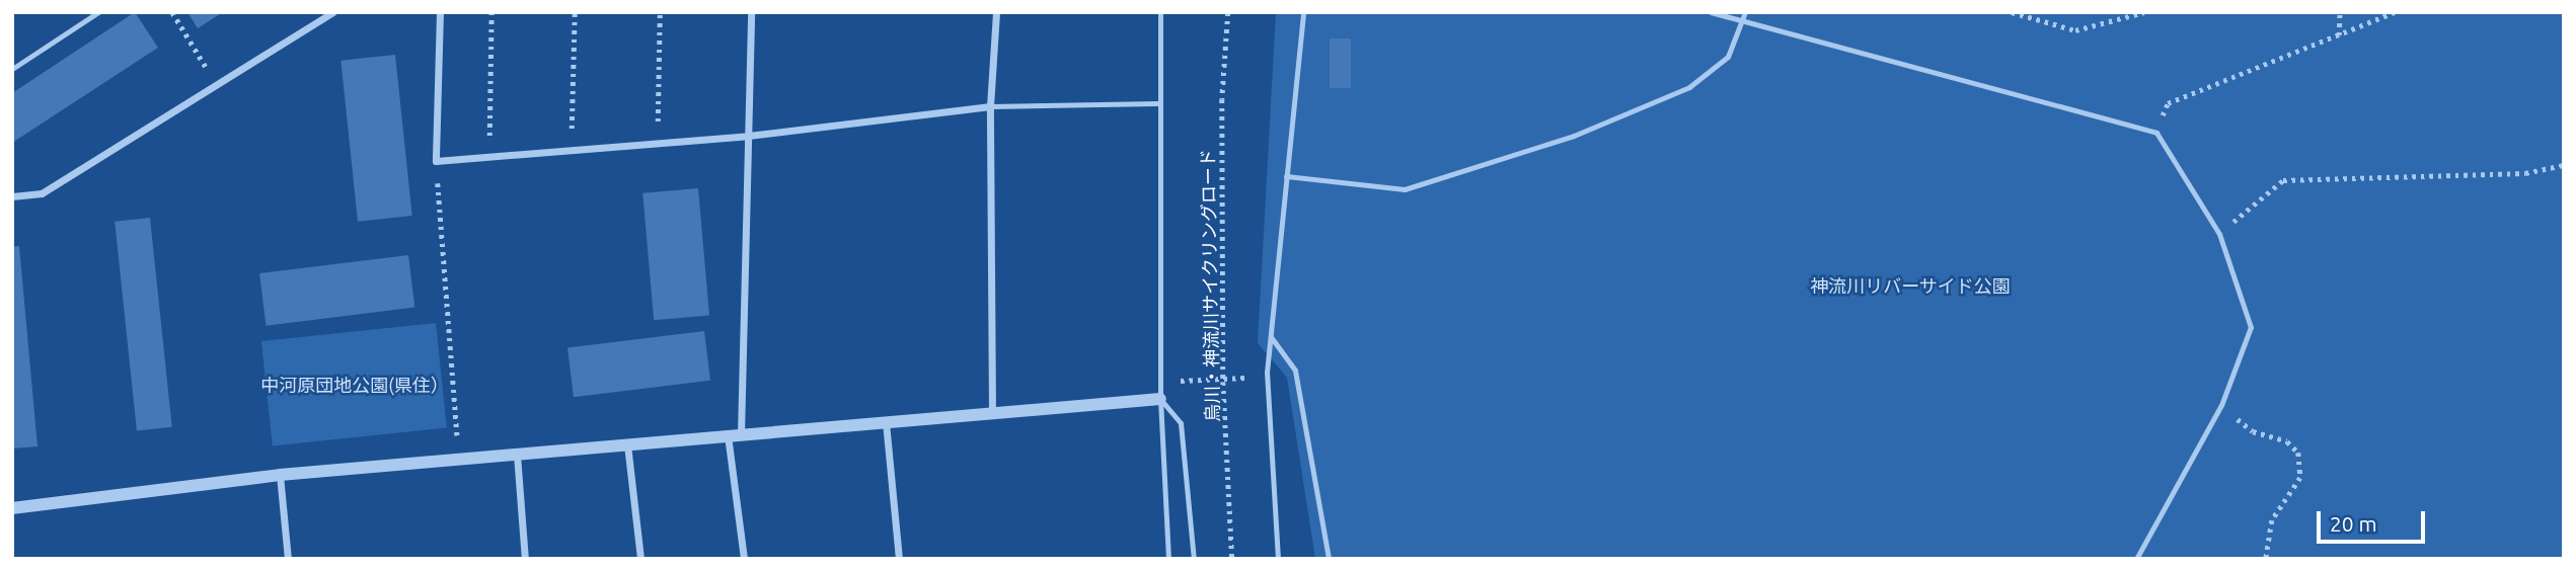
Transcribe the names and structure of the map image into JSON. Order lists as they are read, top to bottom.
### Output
{
  "streets": {
    "path": ["烏川・神流川サイクリングロード"]
  },
  "parks": ["神流川リバーサイド公園", "中河原団地公園(県住）"],
  "scale_bar": "20 m"
}
